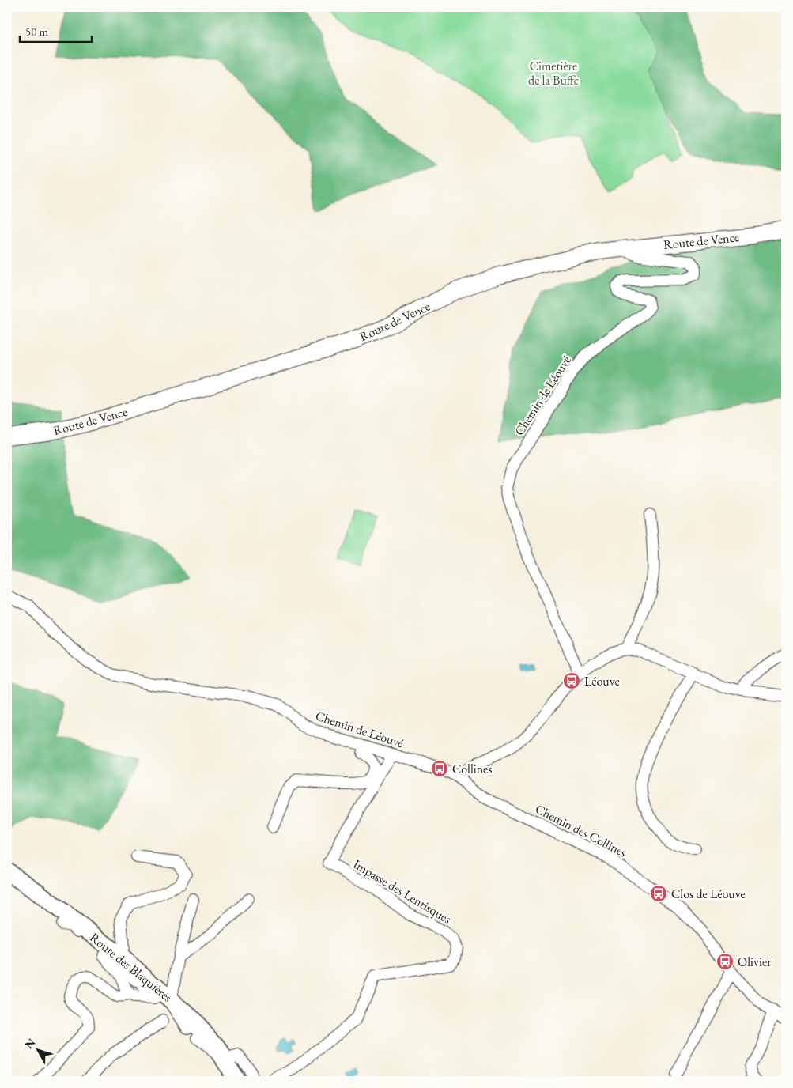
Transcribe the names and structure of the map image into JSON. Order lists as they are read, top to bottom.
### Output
{
  "streets": {
    "main road": ["Route de Vence", "Route des Blaquières"],
    "street": ["Chemin de Léouvé", "Chemin des Collines", "Impasse des Lentisques"]
  },
  "crossings": [
    ["Route de Vence", "Chemin de Léouvé"],
    ["Chemin de Léouvé", "Chemin des Collines"],
    ["Chemin de Léouvé", "Impasse des Lentisques"]
  ],
  "parks": ["Cimetière de la Buffe"],
  "places": {
    "bus stop": [
      "Léouve",
      "Collines",
      "Clos de Léouve",
      "Olivier"
    ]
  },
  "scale_bar": "50 m",
  "north": "top left"
}
